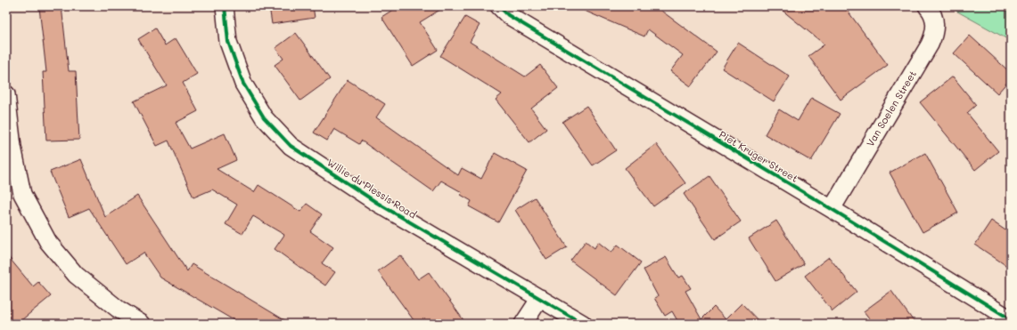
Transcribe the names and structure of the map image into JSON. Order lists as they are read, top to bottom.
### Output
{
  "streets": {
    "street": ["Van Soelen Street", "Piet Kruger Street", "Willie du Plessis Road"]
  },
  "crossings": [
    ["Van Soelen Street", "Piet Kruger Street"]
  ]
}
